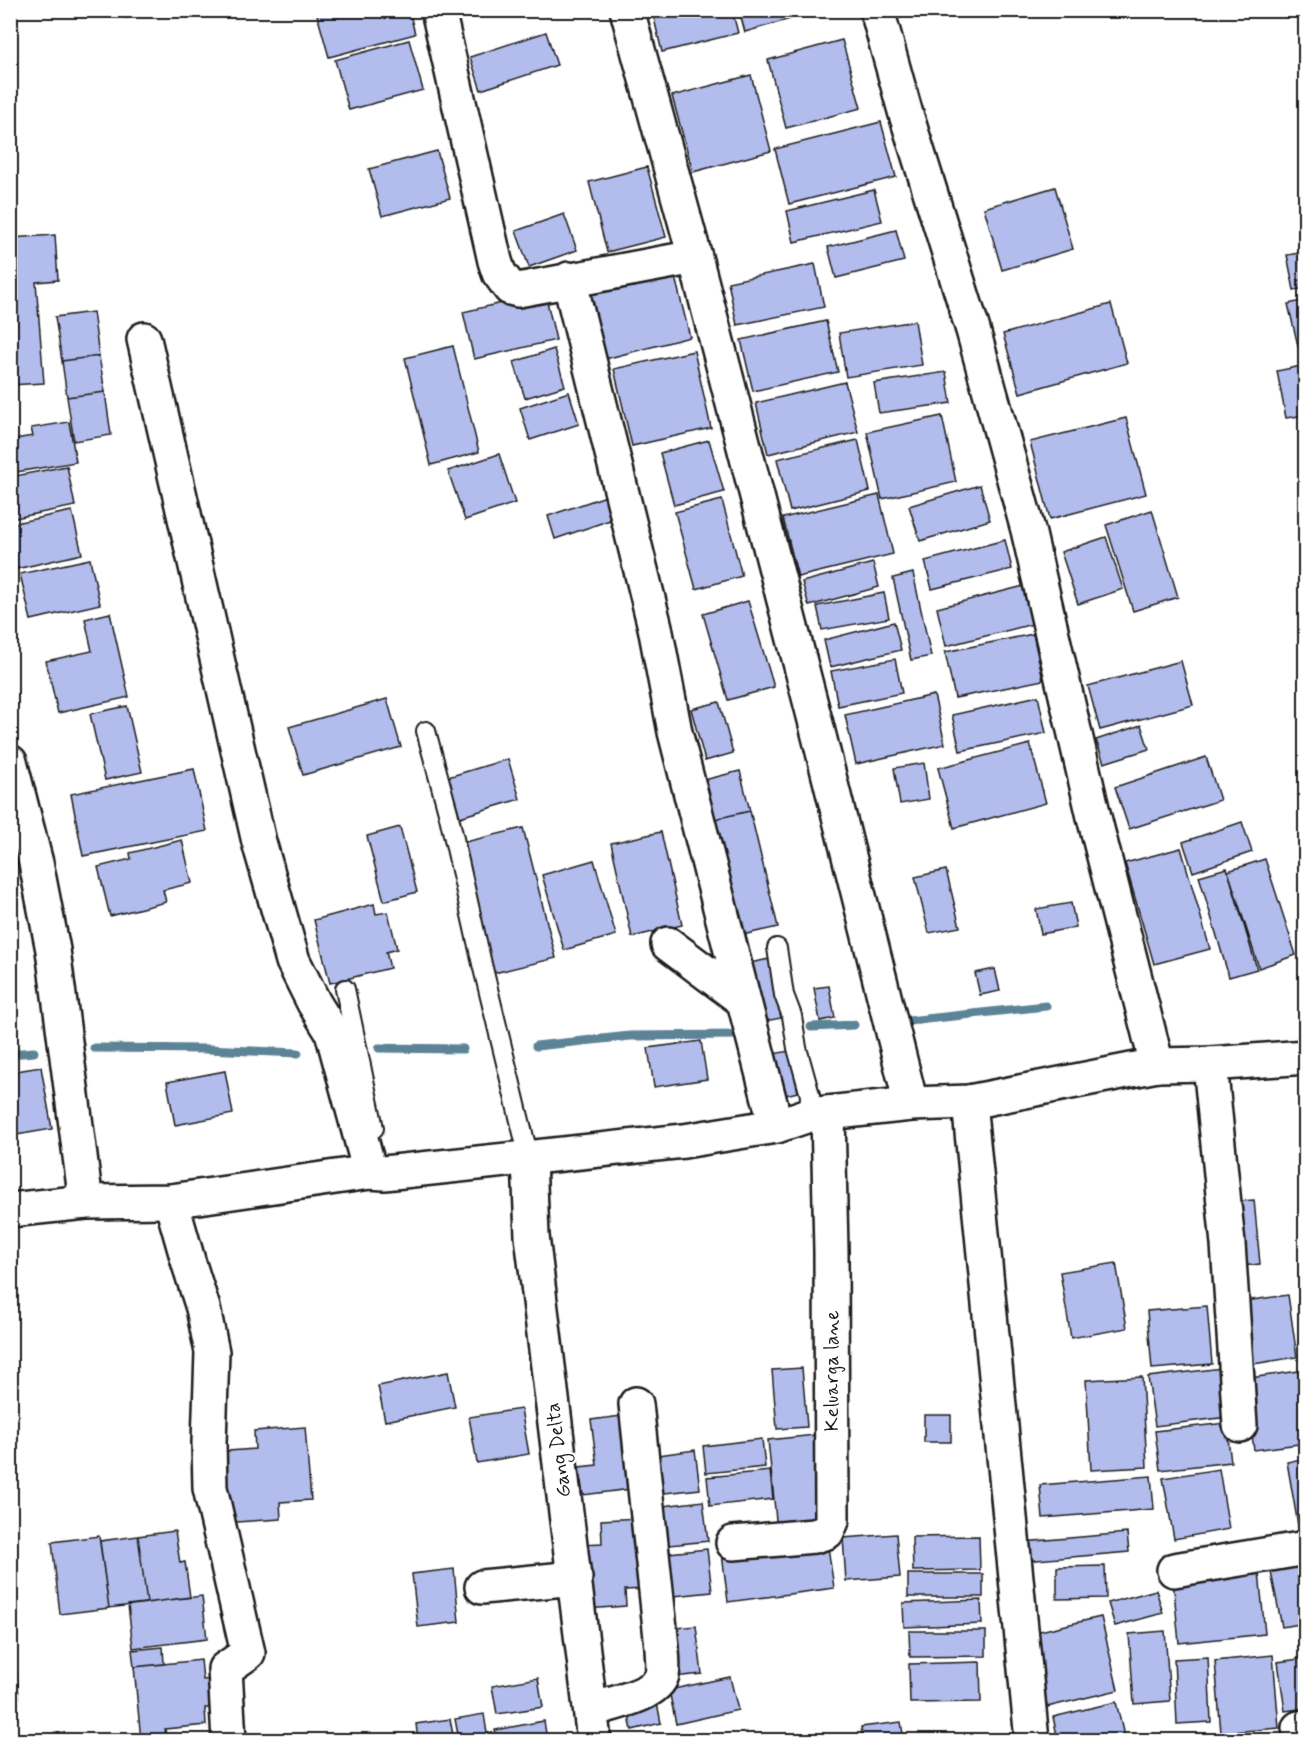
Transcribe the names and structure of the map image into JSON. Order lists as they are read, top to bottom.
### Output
{
  "streets": {
    "street": ["Keluarga lane", "Gang Delta"]
  }
}
